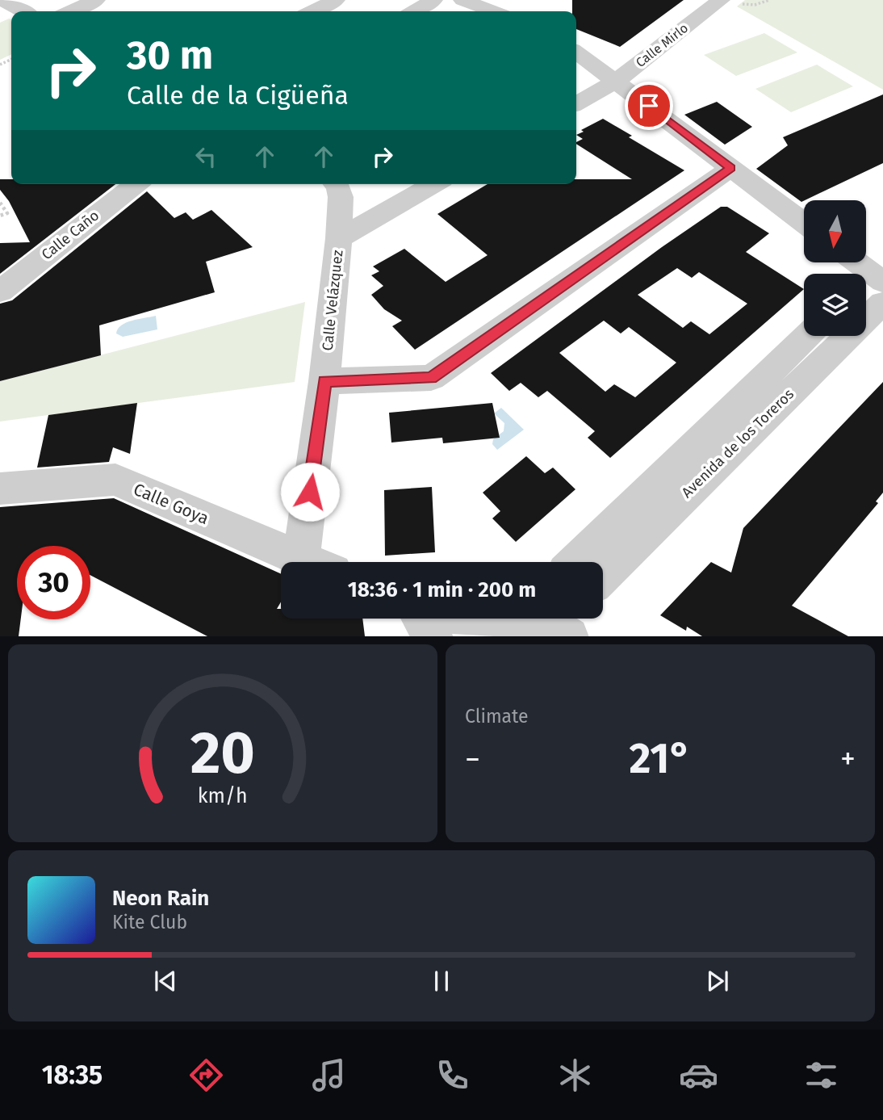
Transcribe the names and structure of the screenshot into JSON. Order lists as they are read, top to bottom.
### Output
{
  "streets": {
    "street": [
      "Calle Mirlo",
      "Calle Caño",
      "Calle Velázquez",
      "Avenida de los Toreros",
      "Calle Goya"
    ]
  },
  "crossings": [
    ["Calle Velázquez", "Calle Goya"]
  ],
  "north": "bottom",
  "page": {
    "turn": ["30 m", "Calle de la Cigüeña"],
    "limit": "30",
    "trip": "18:36 · 1 min · 200 m",
    "tile": "Climate",
    "heat": ["−", "21°", "+"],
    "song": ["Neon Rain", "Kite Club"],
    "tabs": "18:35",
    "gauge": ["20", "km/h"]
  }
}
